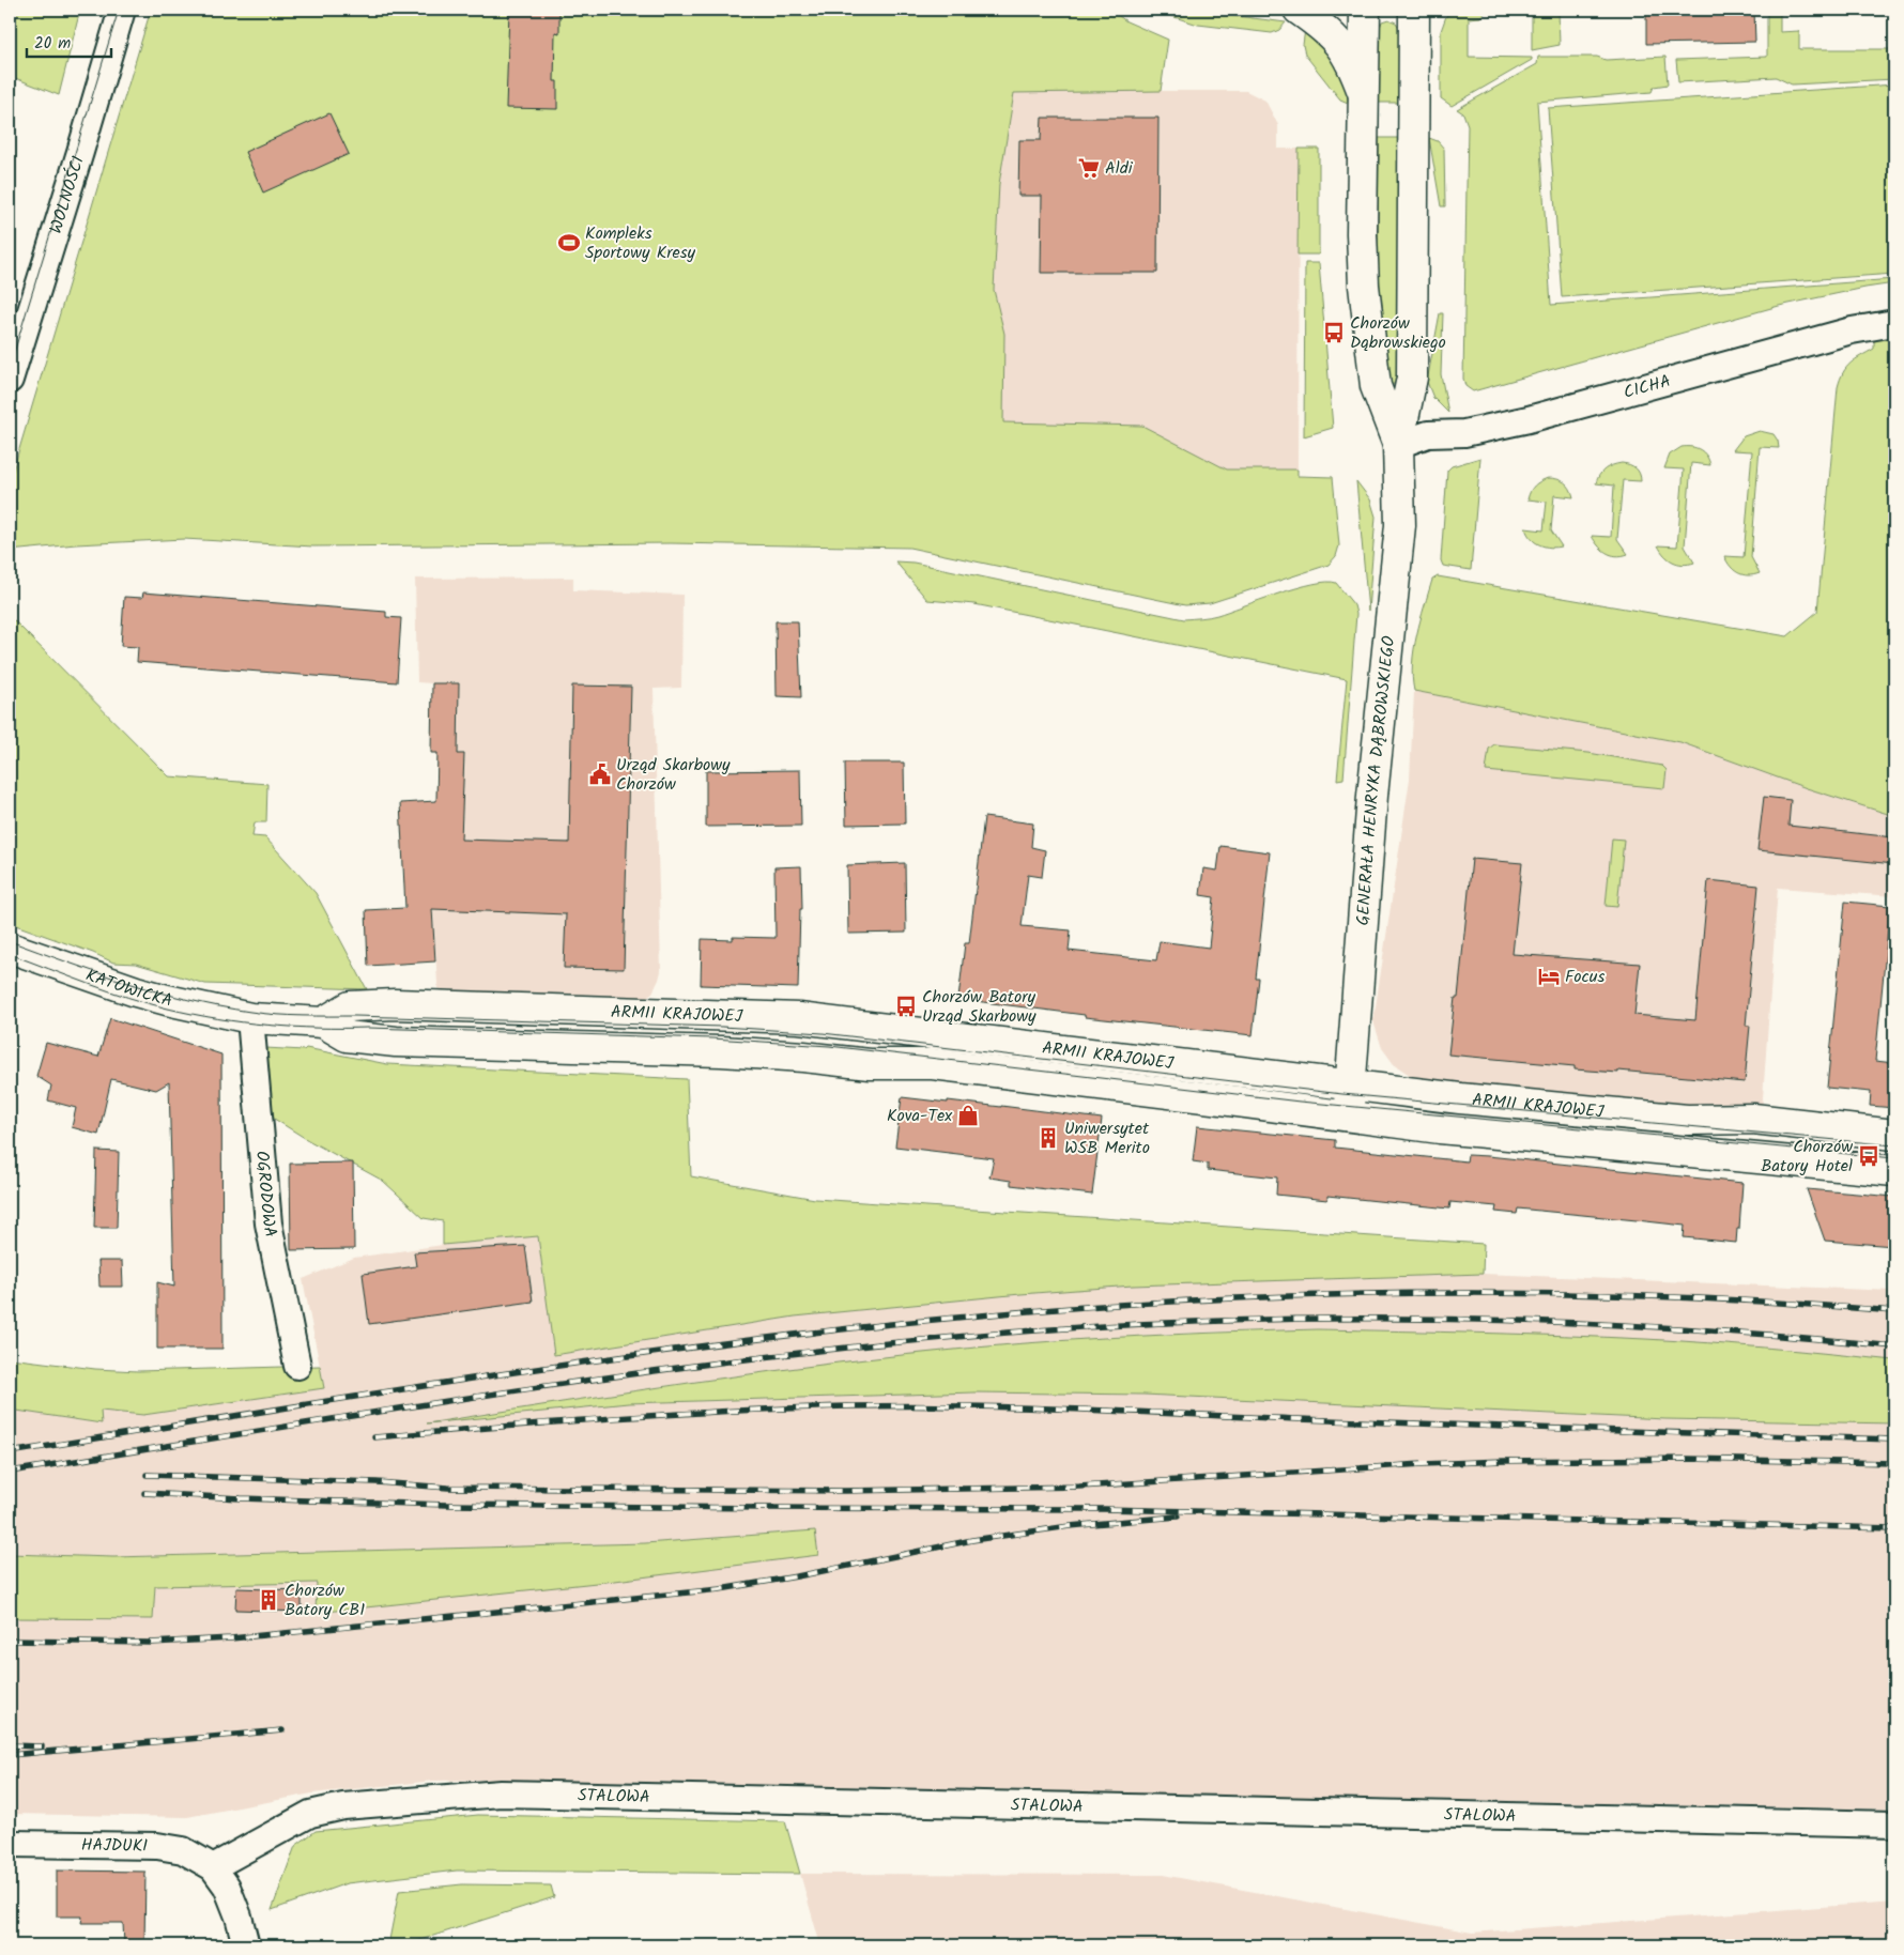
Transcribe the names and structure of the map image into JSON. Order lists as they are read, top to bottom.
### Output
{
  "streets": {
    "street": [
      "WOLNOŚCI",
      "CICHA",
      "GENERAŁA HENRYKA DĄBROWSKIEGO",
      "KATOWICKA",
      "ARMII KRAJOWEJ",
      "OGRODOWA",
      "STALOWA",
      "HAJDUKI"
    ]
  },
  "crossings": [
    ["CICHA", "GENERAŁA HENRYKA DĄBROWSKIEGO"],
    ["GENERAŁA HENRYKA DĄBROWSKIEGO", "ARMII KRAJOWEJ"],
    ["KATOWICKA", "ARMII KRAJOWEJ"],
    ["KATOWICKA", "OGRODOWA"],
    ["ARMII KRAJOWEJ", "OGRODOWA"],
    ["STALOWA", "HAJDUKI"]
  ],
  "places": {
    "supermarket": ["Aldi"],
    "sports": ["Kompleks Sportowy Kresy"],
    "bus stop": ["Chorzów Dąbrowskiego", "Chorzów Batory Urząd Skarbowy", "Chorzów Batory Hotel"],
    "public building": ["Urząd Skarbowy Chorzów"],
    "hotel": ["Focus"],
    "shop": ["Kova-Tex"],
    "building": ["Uniwersytet WSB Merito", "Chorzów Batory CB1"]
  },
  "scale_bar": "20 m"
}
